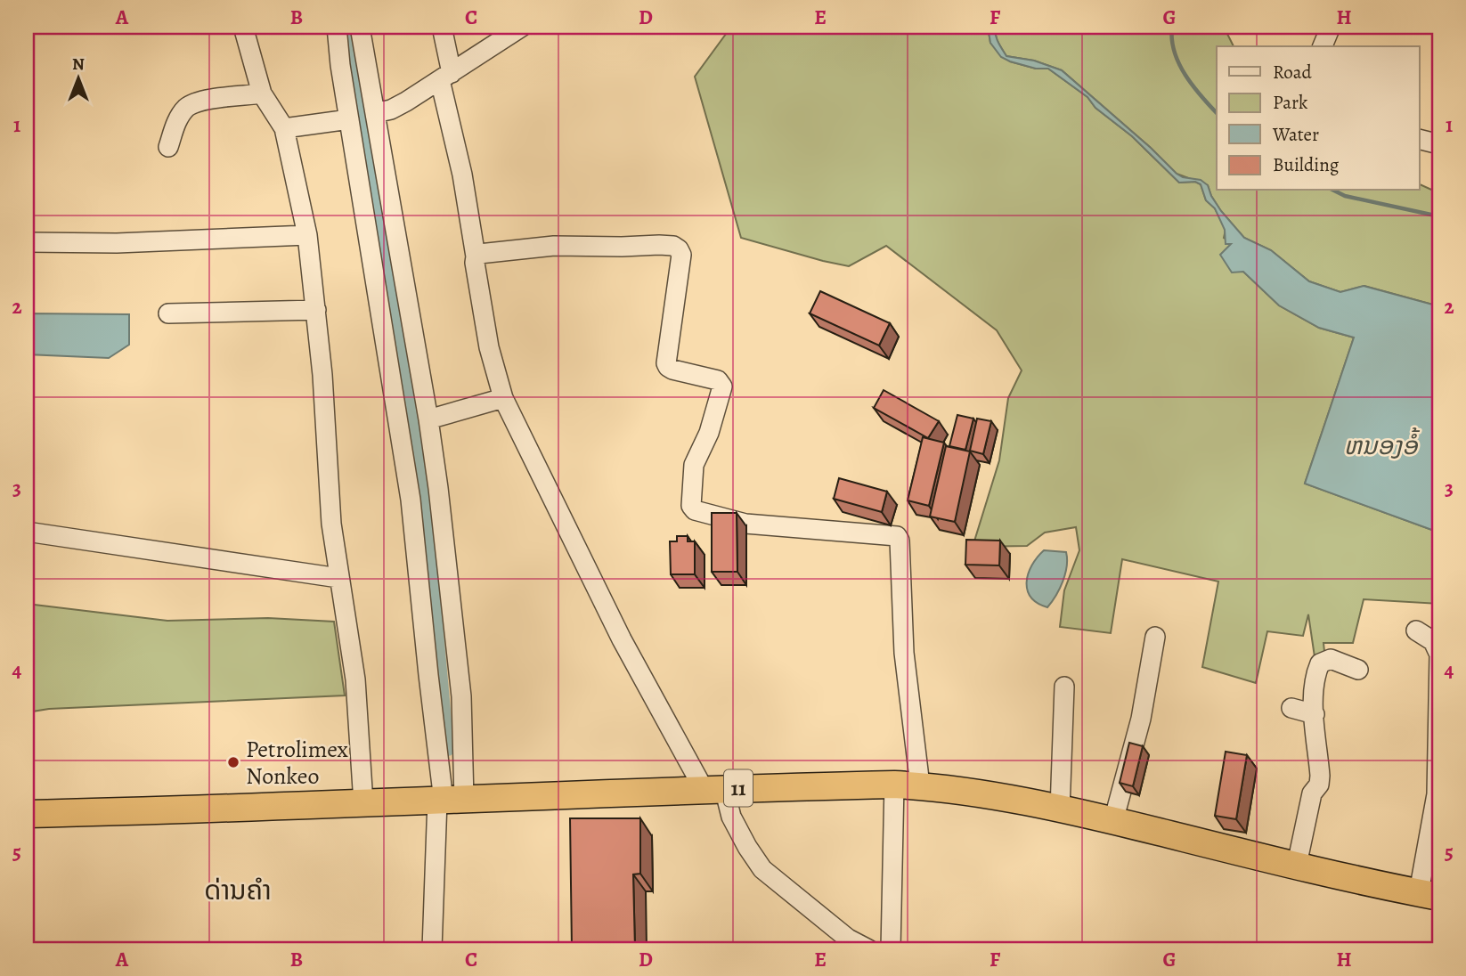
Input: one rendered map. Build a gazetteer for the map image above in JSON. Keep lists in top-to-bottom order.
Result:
{
  "streets": {
    "highway": ["11"]
  },
  "districts": ["ດ່ານຄໍາ"],
  "water": ["ຫນອງອໍ້"],
  "places": ["Petrolimex Nonkeo"],
  "legend": [
    "Road",
    "Park",
    "Water",
    "Building"
  ],
  "north": "top",
  "grid": {
    "columns": [
      "A",
      "B",
      "C",
      "D",
      "E",
      "F",
      "G",
      "H"
    ],
    "rows": [
      "1",
      "2",
      "3",
      "4",
      "5"
    ]
  }
}
